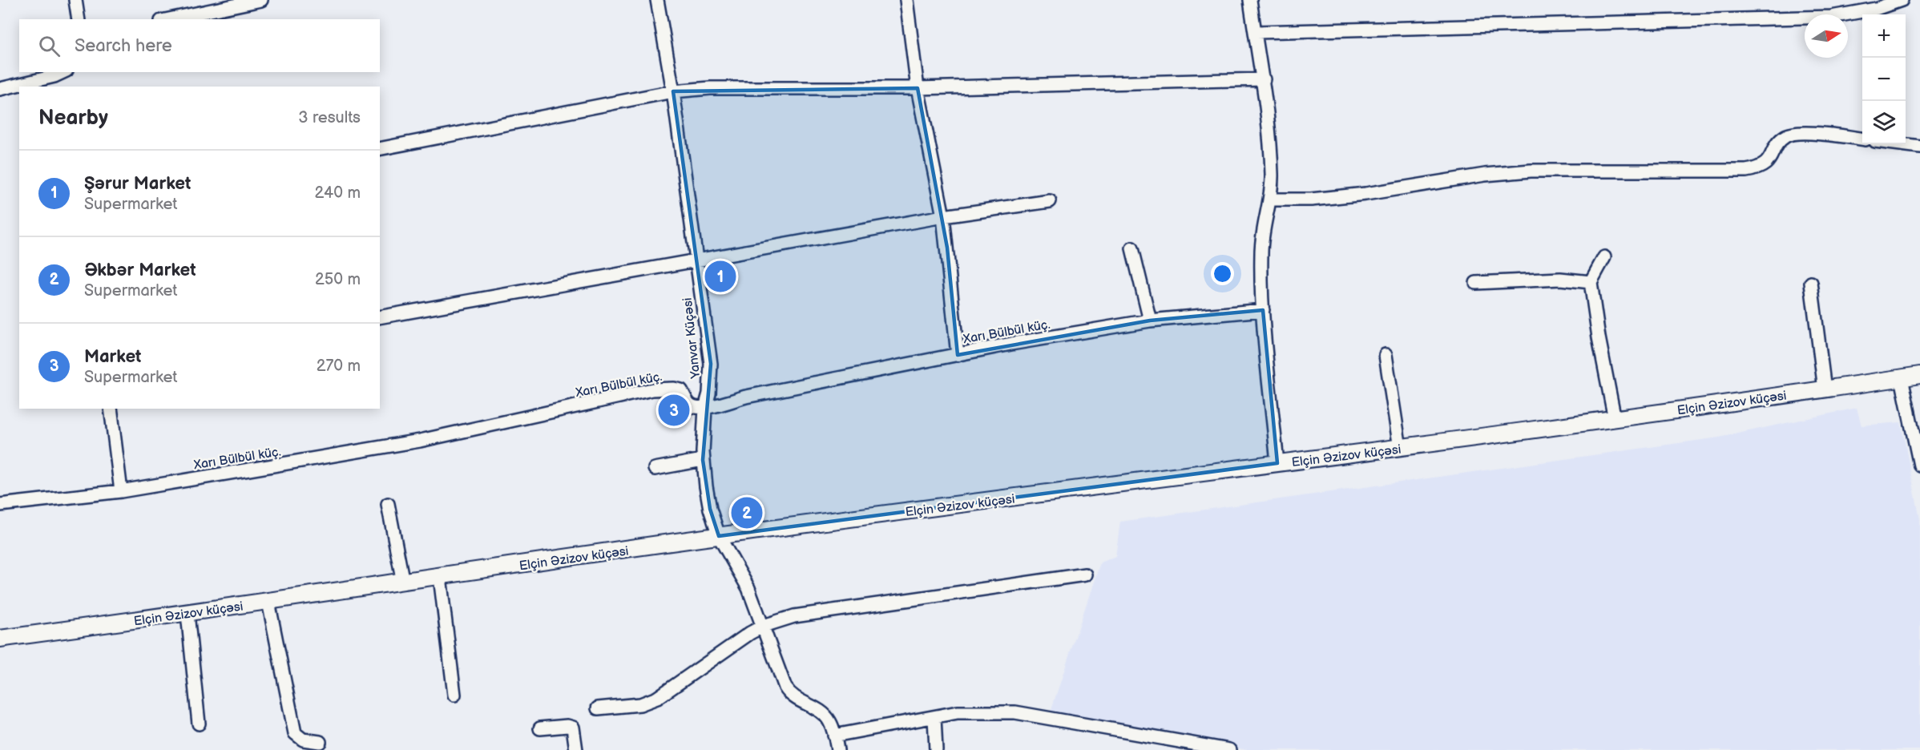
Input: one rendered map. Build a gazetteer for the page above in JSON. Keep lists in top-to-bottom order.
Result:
{
  "streets": {
    "street": ["Xarı Bülbül küç.", "Yanvar Küçəsi", "Elçin Əzizov küçəsi"]
  },
  "crossings": [
    ["Xarı Bülbül küç.", "Yanvar Küçəsi"],
    ["Yanvar Küçəsi", "Elçin Əzizov küçəsi"]
  ],
  "north": "right",
  "page": {
    "map_buttons": ["+", "−"],
    "search": "Search here",
    "heading": ["Nearby", "3 results"],
    "list": [
      {
        "mark": "1",
        "name": "Şərur Market",
        "note": "Supermarket",
        "value": "240 m"
      },
      {
        "mark": "2",
        "name": "Əkbər Market",
        "note": "Supermarket",
        "value": "250 m"
      },
      {
        "mark": "3",
        "name": "Market",
        "note": "Supermarket",
        "value": "270 m"
      }
    ],
    "pins": ["1", "3", "2"]
  }
}
